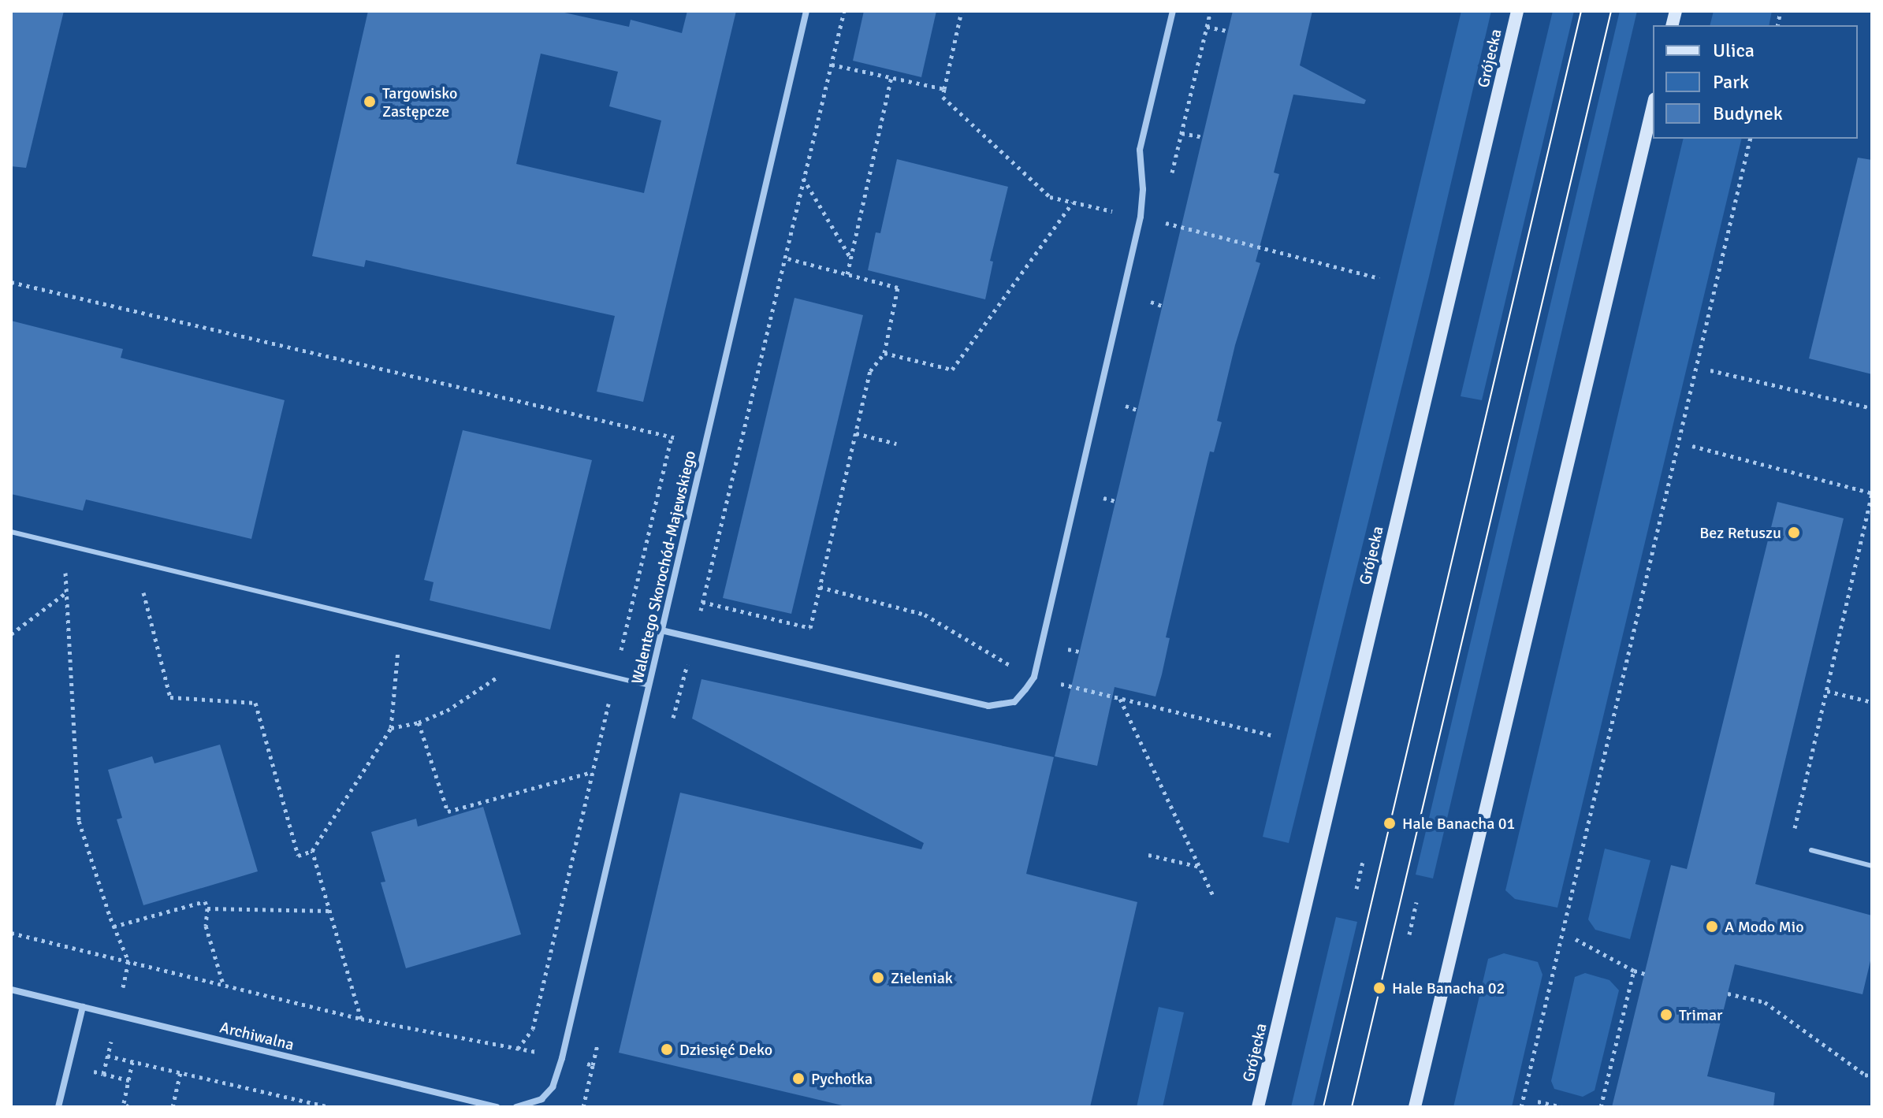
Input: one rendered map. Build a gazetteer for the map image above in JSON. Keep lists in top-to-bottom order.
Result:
{
  "streets": {
    "main road": ["Grójecka"],
    "street": ["Walentego Skorochód-Majewskiego", "Archiwalna"]
  },
  "places": [
    "Targowisko Zastępcze",
    "Bez Retuszu",
    "Hale Banacha 01",
    "A Modo Mio",
    "Zieleniak",
    "Hale Banacha 02",
    "Trimar",
    "Dziesięć Deko",
    "Pychotka"
  ],
  "legend": ["Ulica", "Park", "Budynek"]
}
